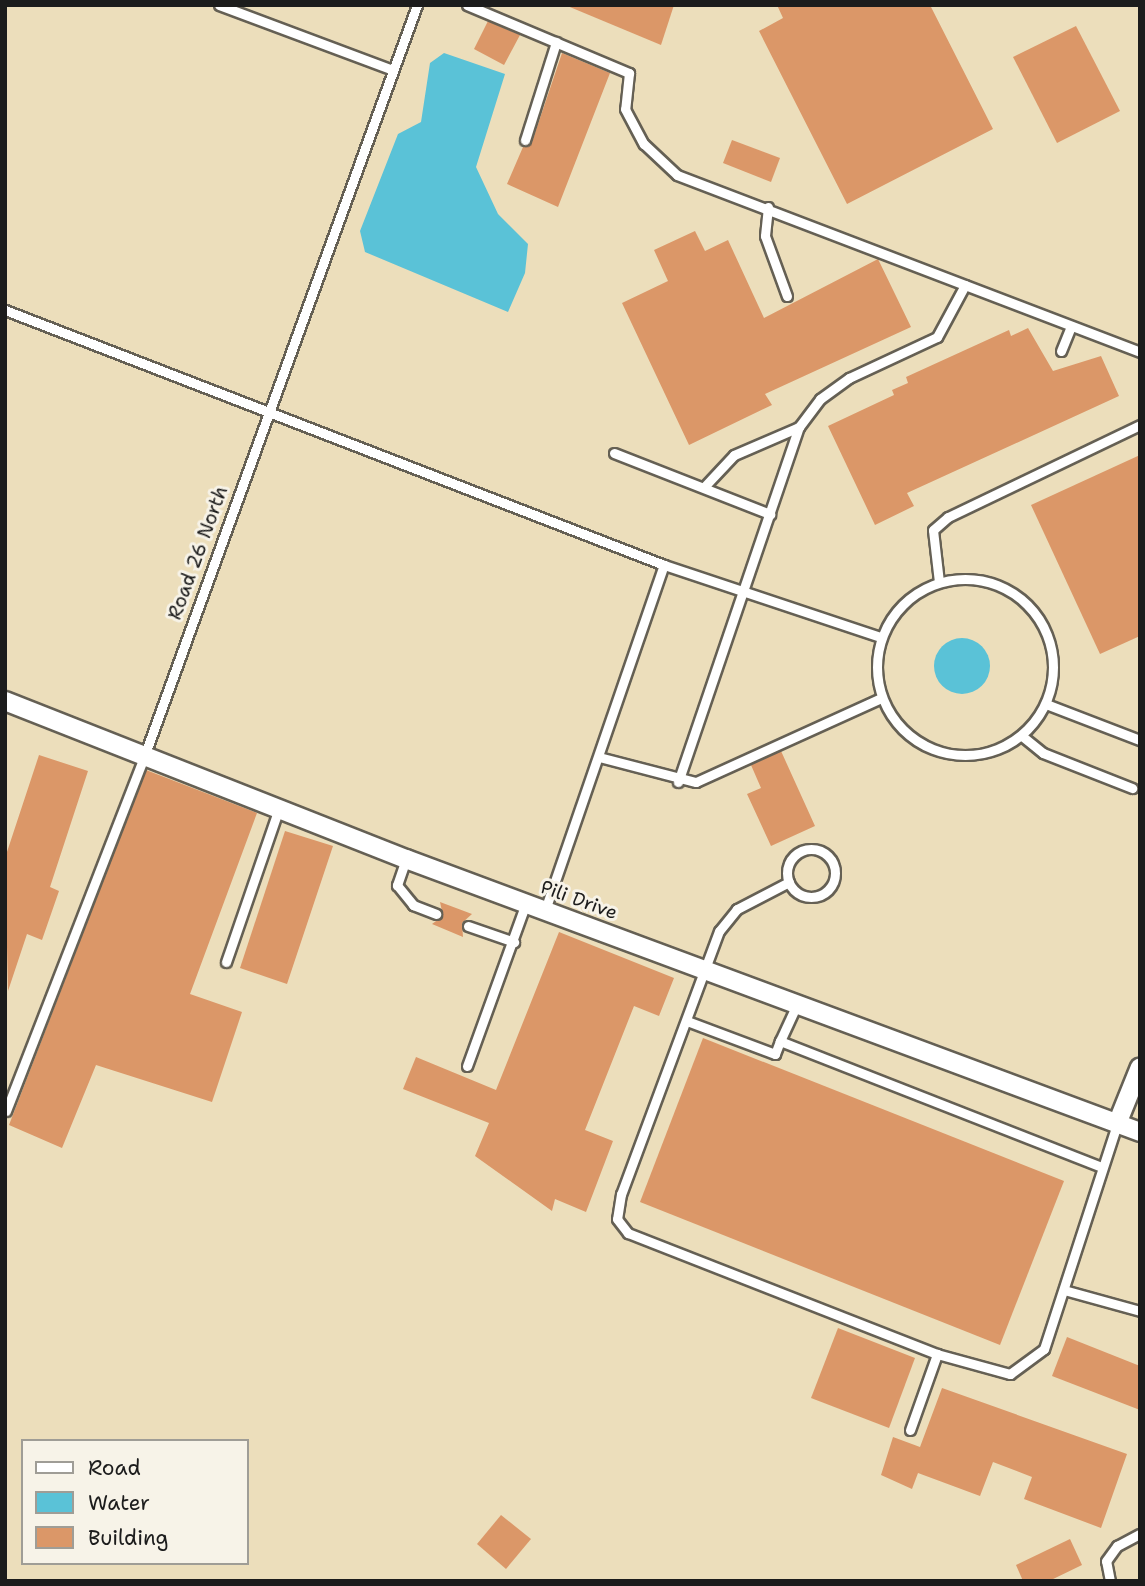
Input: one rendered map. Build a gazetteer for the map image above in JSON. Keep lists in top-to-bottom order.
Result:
{
  "streets": {
    "street": ["Pili Drive"],
    "lane": ["Road 26 North"]
  },
  "crossings": [
    ["Road 26 North", "Pili Drive"]
  ],
  "legend": ["Road", "Water", "Building"]
}
